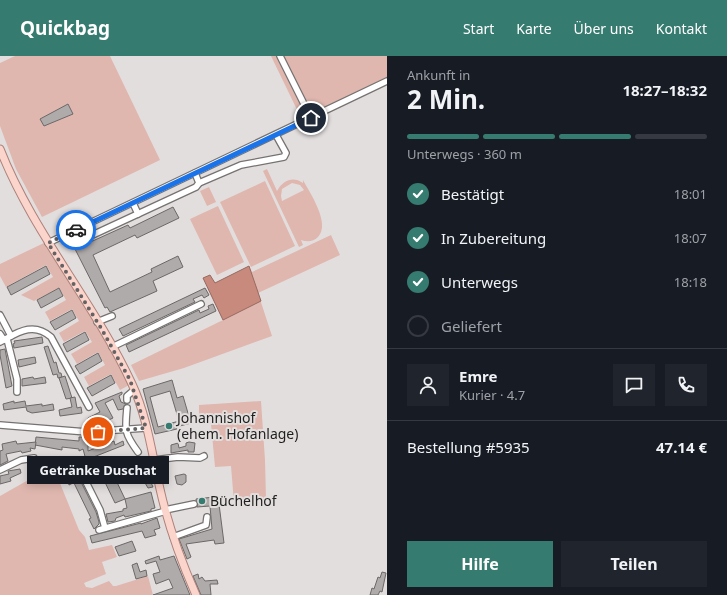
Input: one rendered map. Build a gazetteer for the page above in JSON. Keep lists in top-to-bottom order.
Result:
{
  "places": ["Johannishof (ehem. Hofanlage)", "Getränke Duschat", "Büchelhof"],
  "page": {
    "header": "Quickbag",
    "nav": [
      "Start",
      "Karte",
      "Über uns",
      "Kontakt"
    ],
    "heading": ["2 Min.", "Ankunft in", "18:27–18:32"],
    "panel": [
      "Emre",
      "Kurier · 4.7",
      "Bestellung #5935",
      "47.14 €"
    ],
    "bar": "Unterwegs · 360 m",
    "list": [
      ["Bestätigt", "18:01"],
      ["In Zubereitung", "18:07"],
      ["Unterwegs", "18:18"],
      "Geliefert"
    ],
    "bubble": "Getränke Duschat",
    "buttons": ["Hilfe", "Teilen"]
  }
}
